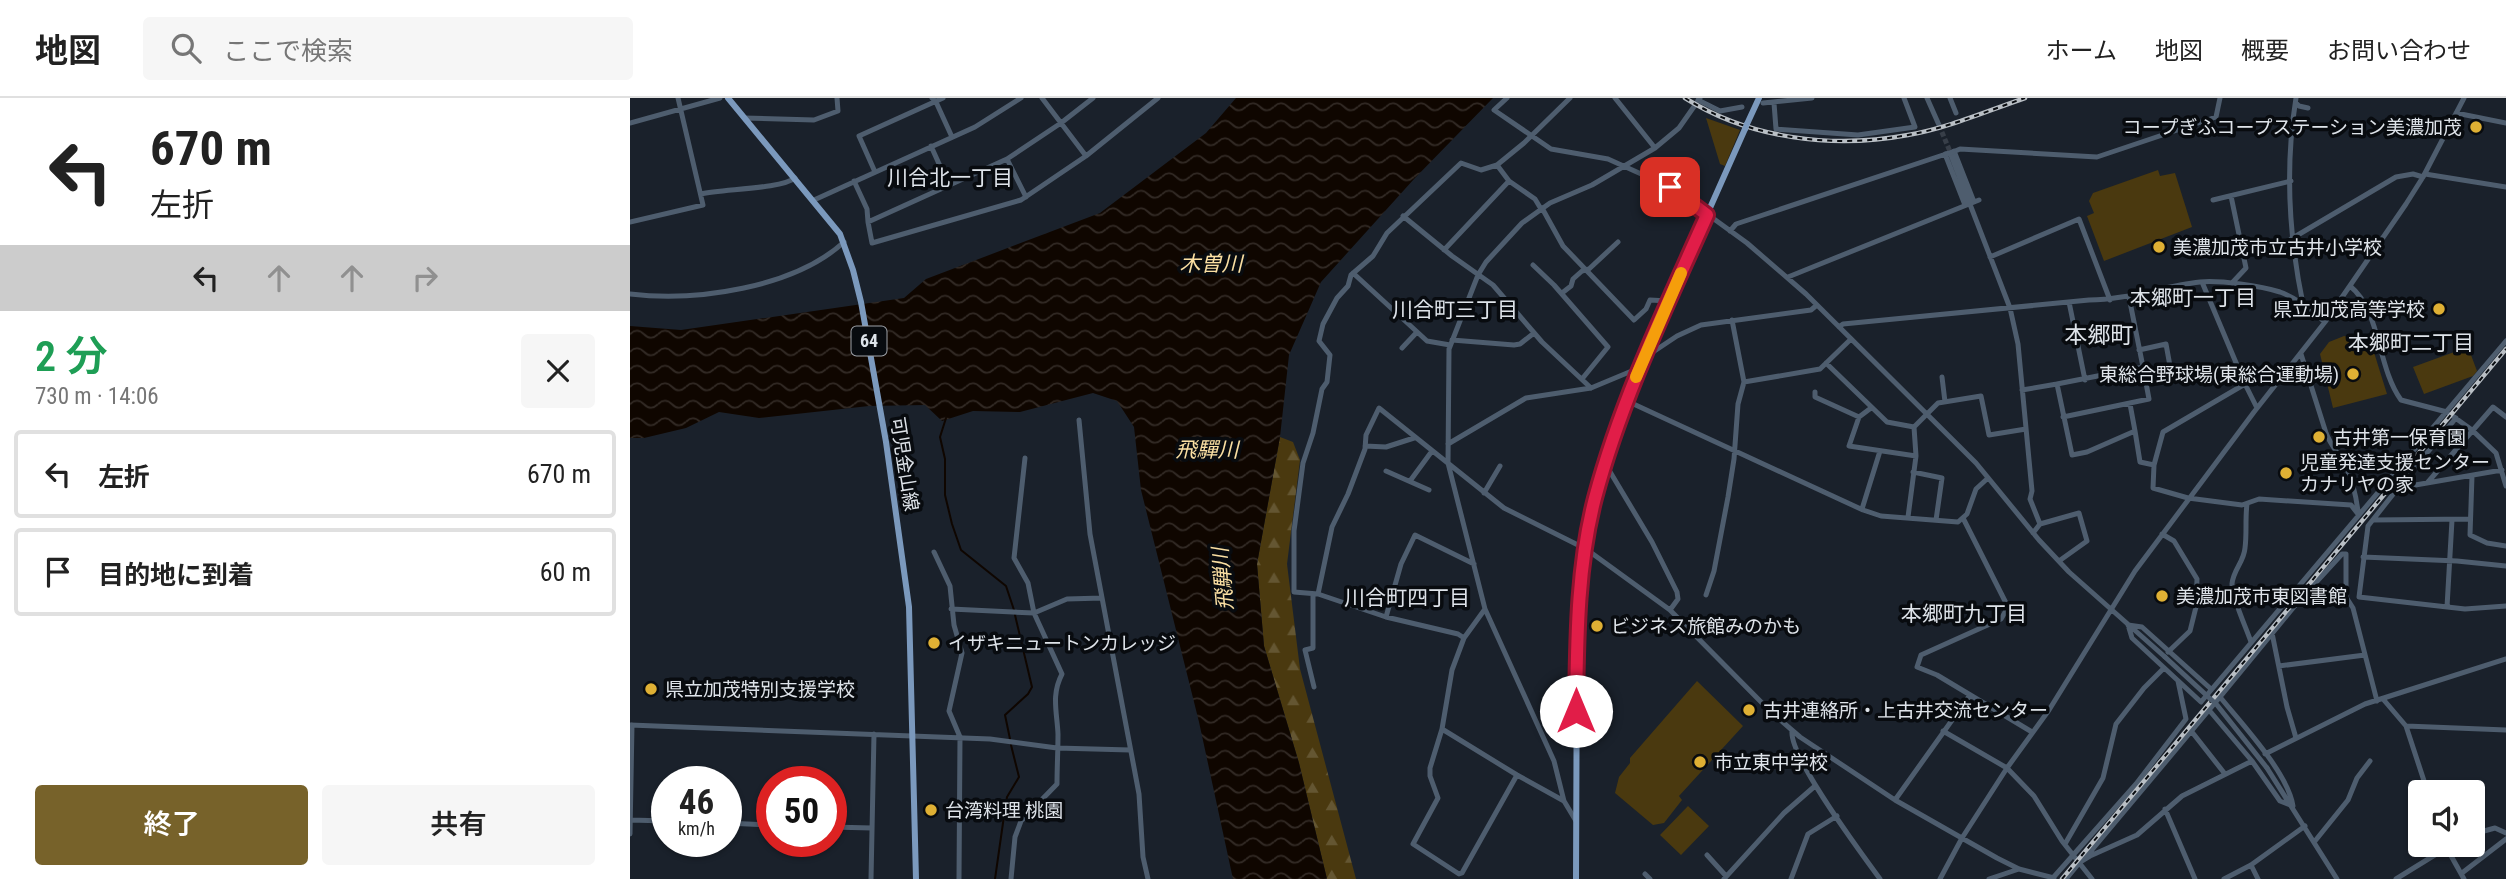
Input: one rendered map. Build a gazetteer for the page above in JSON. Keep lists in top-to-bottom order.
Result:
{
  "streets": {
    "main road": ["64", "可児金山線"]
  },
  "districts": [
    "川合北一丁目",
    "本郷町一丁目",
    "川合町三丁目",
    "本郷町",
    "本郷町二丁目",
    "川合町四丁目",
    "本郷町九丁目"
  ],
  "water": ["木曽川", "飛驒川", "飛騨川"],
  "places": [
    "コープぎふコープステーション美濃加茂",
    "美濃加茂市立古井小学校",
    "県立加茂高等学校",
    "東総合野球場(東総合運動場)",
    "古井第一保育園",
    "児童発達支援センター カナリヤの家",
    "美濃加茂市東図書館",
    "ビジネス旅館みのかも",
    "イザキニュートンカレッジ",
    "県立加茂特別支援学校",
    "古井連絡所・上古井交流センター",
    "市立東中学校",
    "台湾料理 桃園"
  ],
  "page": {
    "header": "地図",
    "search": "ここで検索",
    "nav": [
      "ホーム",
      "地図",
      "概要",
      "お問い合わせ"
    ],
    "turn": ["670 m", "左折"],
    "heading": ["2 分", "730 m · 14:06"],
    "list": [
      {
        "name": "左折",
        "value": "670 m"
      },
      {
        "name": "目的地に到着",
        "value": "60 m"
      }
    ],
    "speed": "46 km/h",
    "limit": "50",
    "buttons": ["終了", "共有"]
  }
}
